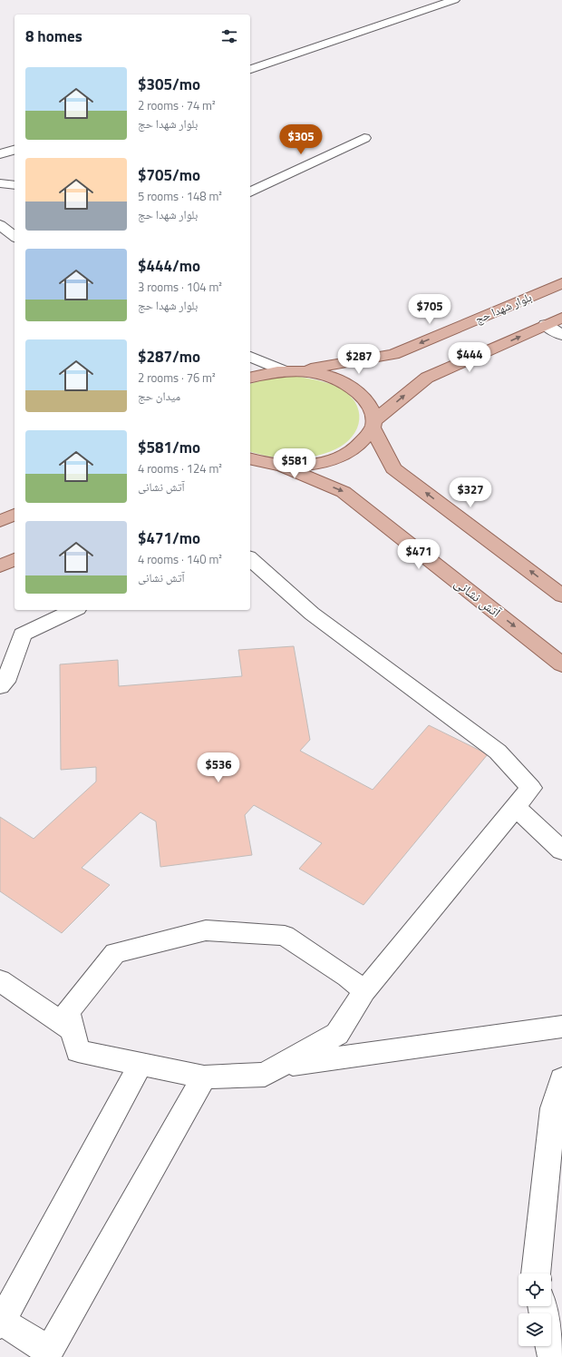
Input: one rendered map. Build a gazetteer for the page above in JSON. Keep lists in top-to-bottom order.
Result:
{
  "streets": {
    "main road": ["بلوار شهدا حج", "آتش نشانی"]
  },
  "page": {
    "heading": "8 homes",
    "list": [
      {
        "name": "$305/mo",
        "note": "2 rooms · 74 m² · بلوار شهدا حج"
      },
      {
        "name": "$705/mo",
        "note": "5 rooms · 148 m² · بلوار شهدا حج"
      },
      {
        "name": "$444/mo",
        "note": "3 rooms · 104 m² · بلوار شهدا حج"
      },
      {
        "name": "$287/mo",
        "note": "2 rooms · 76 m² · میدان حج"
      },
      {
        "name": "$581/mo",
        "note": "4 rooms · 124 m² · آتش نشانی"
      },
      {
        "name": "$471/mo",
        "note": "4 rooms · 140 m² · آتش نشانی"
      }
    ],
    "price": [
      "$305",
      "$705",
      "$444",
      "$287",
      "$581",
      "$327",
      "$471",
      "$536"
    ]
  }
}
